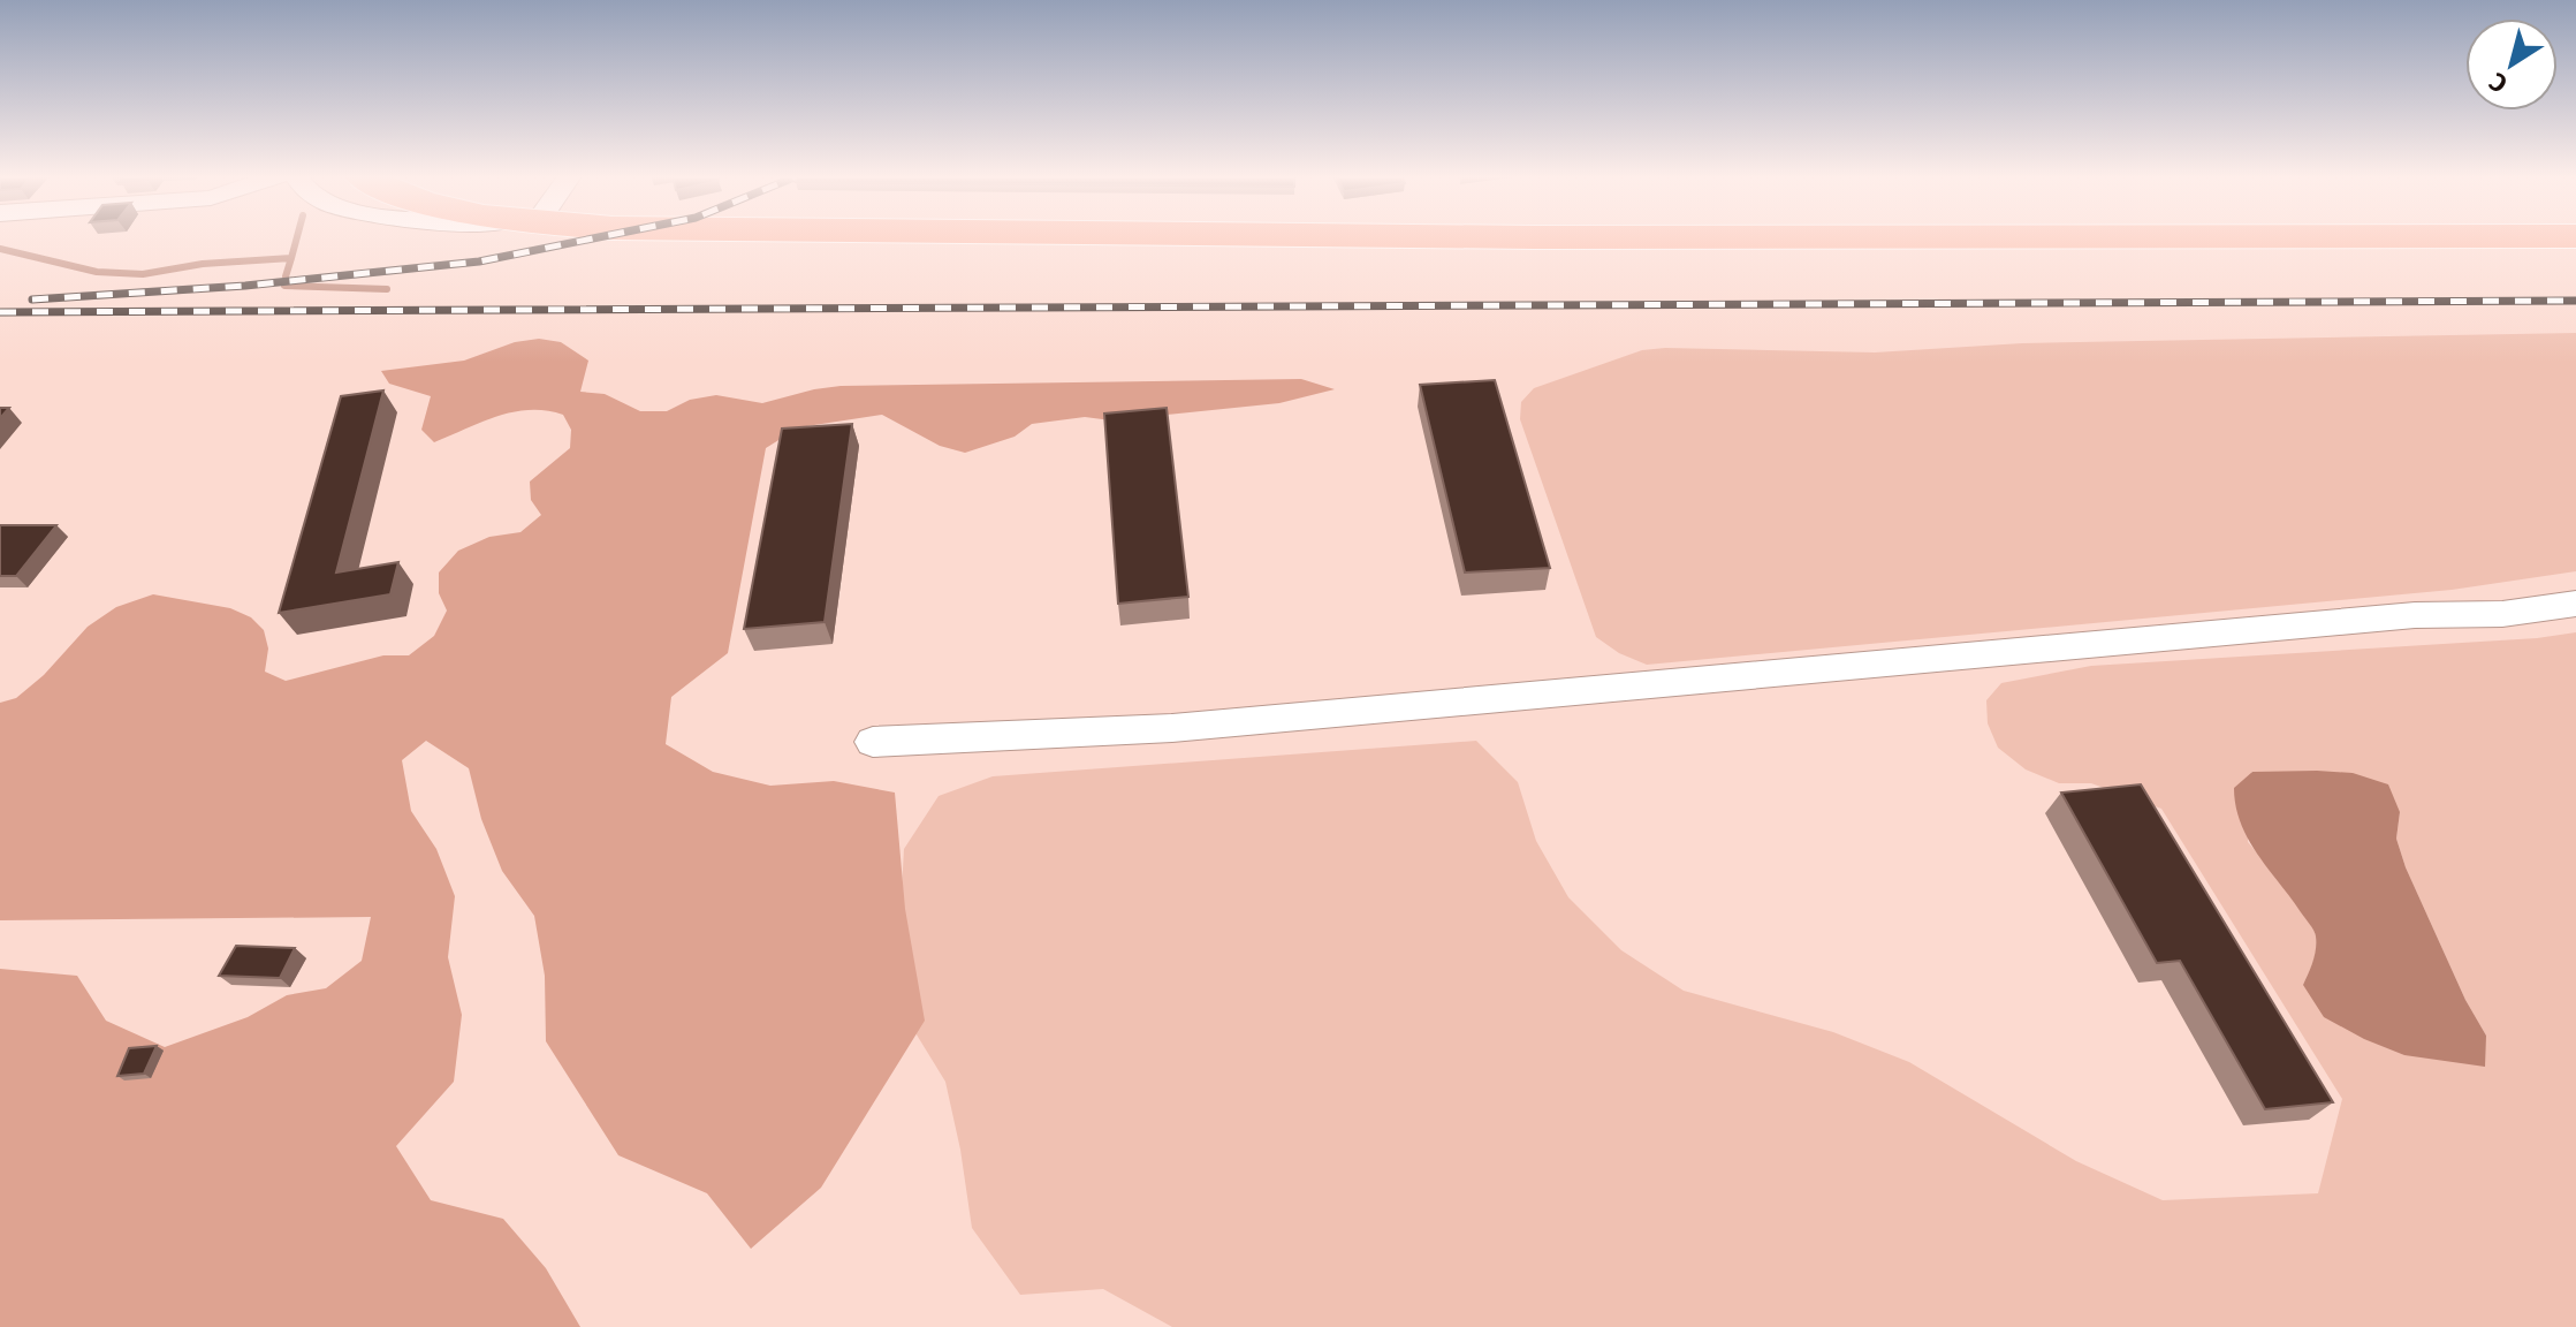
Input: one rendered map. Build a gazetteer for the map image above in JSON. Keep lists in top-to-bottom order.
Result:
{
  "north": "bottom left"
}
